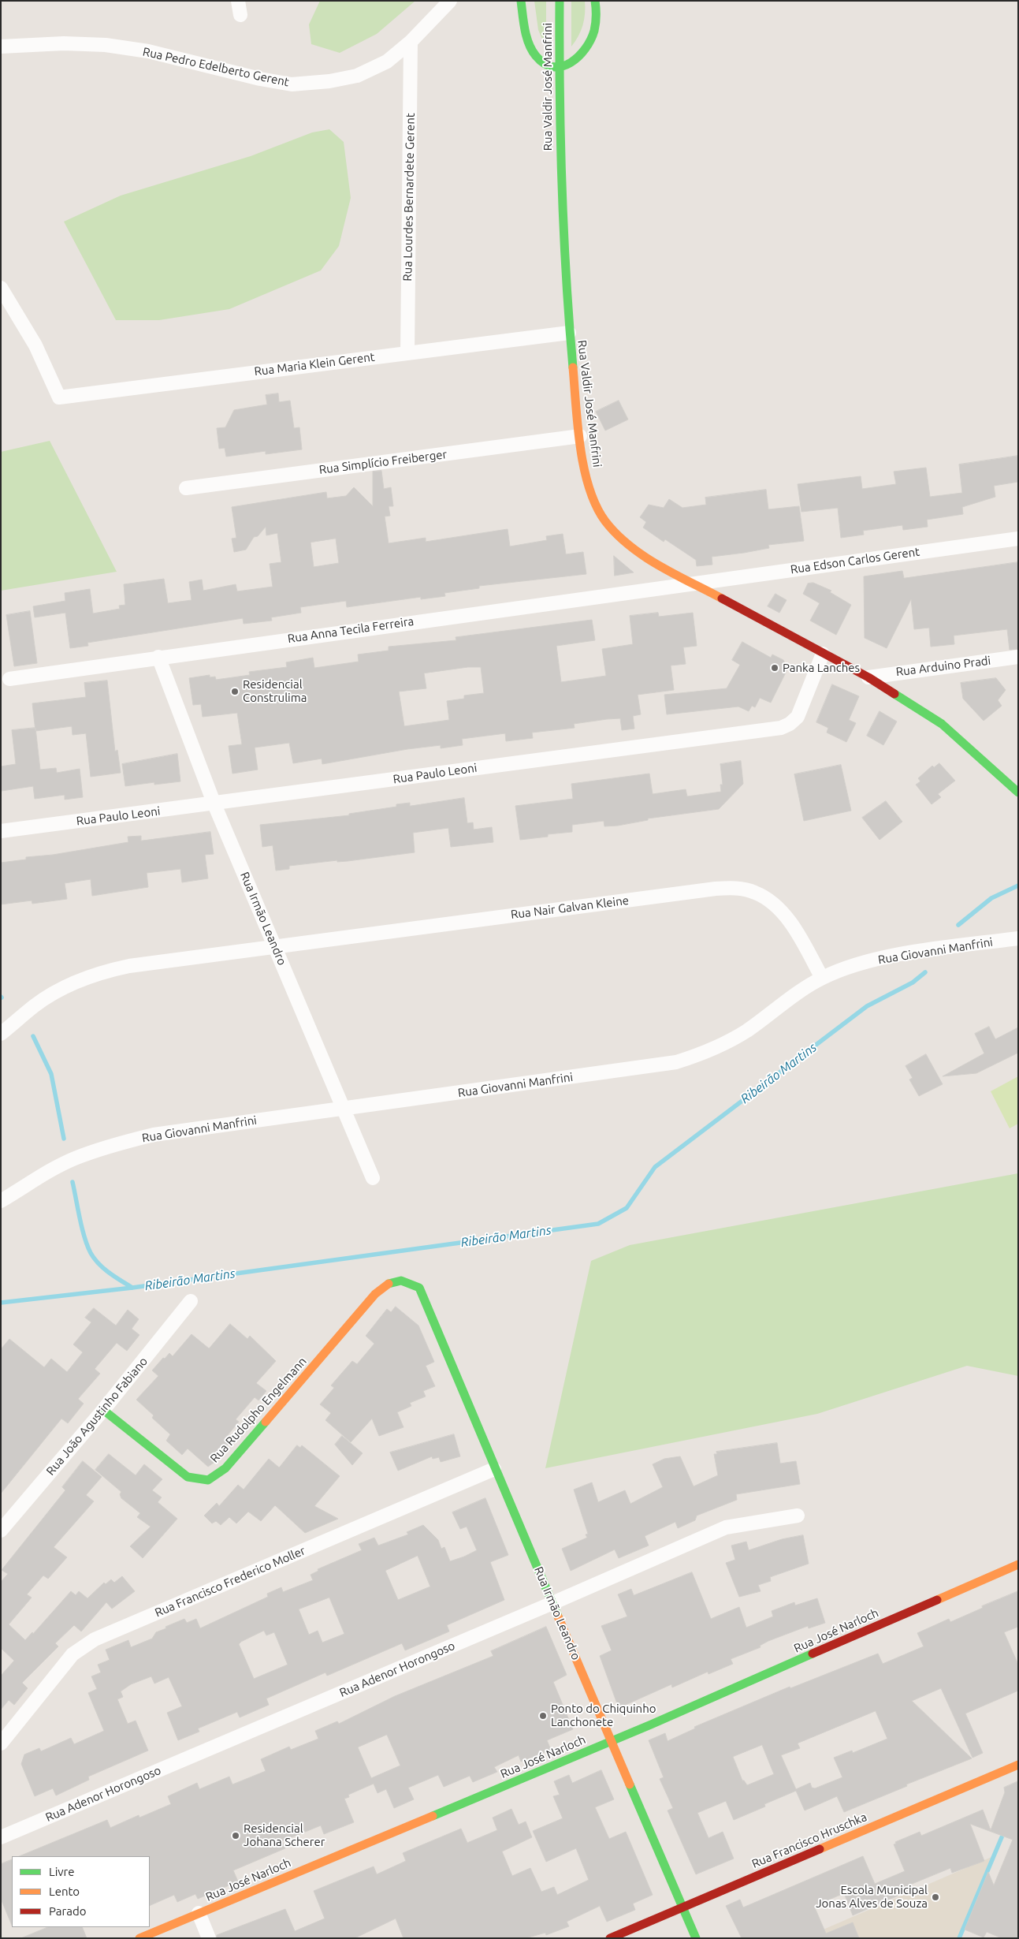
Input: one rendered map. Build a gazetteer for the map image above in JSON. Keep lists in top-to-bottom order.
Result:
{
  "streets": {
    "street": [
      "Rua Pedro Edelberto Gerent",
      "Rua Valdir José Manfrini",
      "Rua Lourdes Bernardete Gerent",
      "Rua Maria Klein Gerent",
      "Rua Simplício Freiberger",
      "Rua Edson Carlos Gerent",
      "Rua Anna Tecila Ferreira",
      "Rua Arduino Pradi",
      "Rua Paulo Leoni",
      "Rua Nair Galvan Kleine",
      "Rua Irmão Leandro",
      "Rua Giovanni Manfrini",
      "Rua Rudolpho Engelmann",
      "Rua João Agustinho Fabiano",
      "Rua Francisco Frederico Moller",
      "Rua José Narloch",
      "Rua Adenor Horongoso",
      "Rua Francisco Hruschka"
    ]
  },
  "crossings": [
    ["Rua Pedro Edelberto Gerent", "Rua Lourdes Bernardete Gerent"],
    ["Rua Valdir José Manfrini", "Rua Maria Klein Gerent"],
    ["Rua Valdir José Manfrini", "Rua Simplício Freiberger"],
    ["Rua Valdir José Manfrini", "Rua Edson Carlos Gerent"],
    ["Rua Valdir José Manfrini", "Rua Anna Tecila Ferreira"],
    ["Rua Valdir José Manfrini", "Rua Arduino Pradi"],
    ["Rua Valdir José Manfrini", "Rua Paulo Leoni"],
    ["Rua Lourdes Bernardete Gerent", "Rua Maria Klein Gerent"],
    ["Rua Edson Carlos Gerent", "Rua Anna Tecila Ferreira"],
    ["Rua Anna Tecila Ferreira", "Rua Irmão Leandro"],
    ["Rua Paulo Leoni", "Rua Irmão Leandro"],
    ["Rua Nair Galvan Kleine", "Rua Irmão Leandro"],
    ["Rua Nair Galvan Kleine", "Rua Giovanni Manfrini"],
    ["Rua Irmão Leandro", "Rua Giovanni Manfrini"],
    ["Rua Irmão Leandro", "Rua Rudolpho Engelmann"],
    ["Rua Irmão Leandro", "Rua Francisco Frederico Moller"],
    ["Rua Irmão Leandro", "Rua José Narloch"],
    ["Rua Irmão Leandro", "Rua Adenor Horongoso"],
    ["Rua Irmão Leandro", "Rua Francisco Hruschka"],
    ["Rua Rudolpho Engelmann", "Rua João Agustinho Fabiano"]
  ],
  "water": ["Ribeirão Martins"],
  "places": [
    "Panka Lanches",
    "Residencial Construlima",
    "Ponto do Chiquinho Lanchonete",
    "Residencial Johana Scherer",
    "Escola Municipal Jonas Alves de Souza"
  ],
  "legend": ["Livre", "Lento", "Parado"]
}
